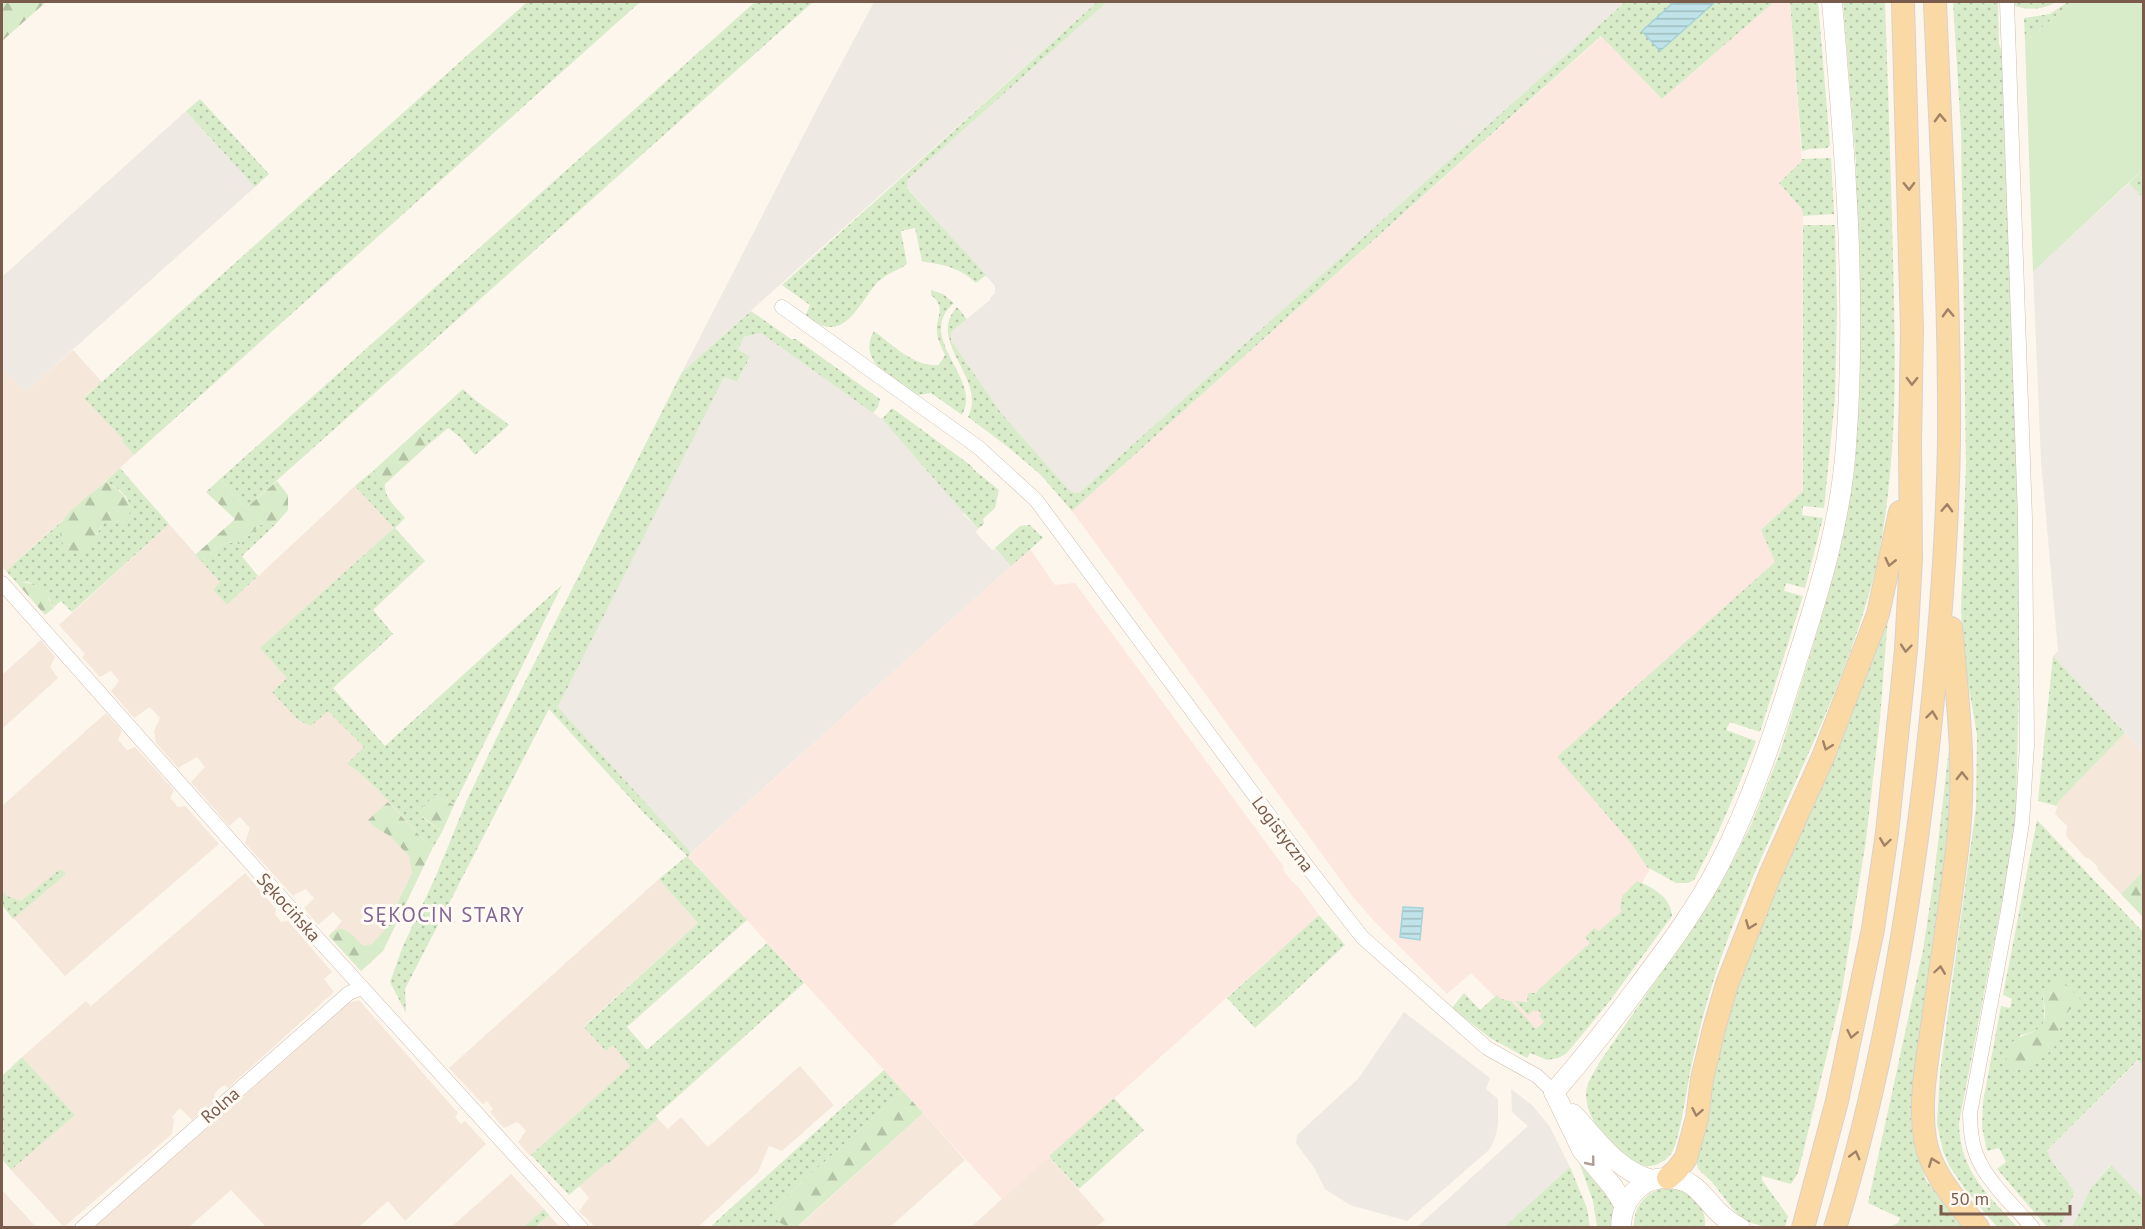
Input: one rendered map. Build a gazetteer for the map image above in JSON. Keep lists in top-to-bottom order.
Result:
{
  "streets": {
    "street": ["Logistyczna", "Sękocińska", "Rolna"]
  },
  "crossings": [
    ["Sękocińska", "Rolna"]
  ],
  "districts": ["SĘKOCIN STARY"],
  "scale_bar": "50 m"
}
